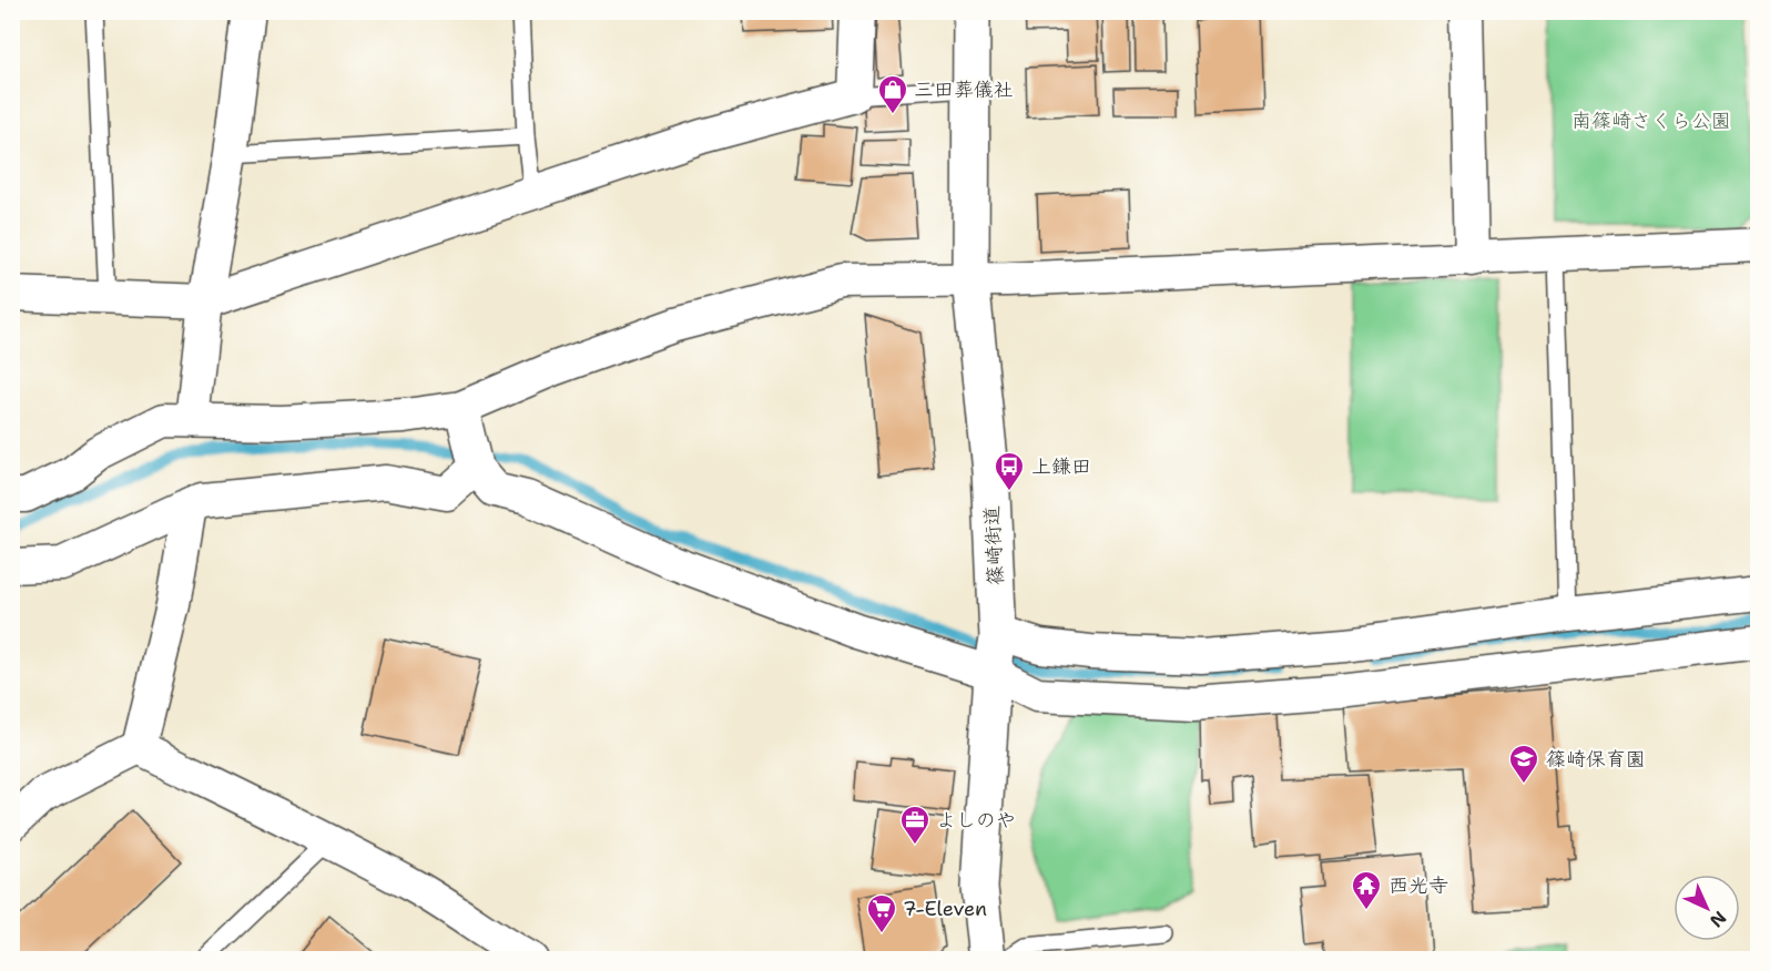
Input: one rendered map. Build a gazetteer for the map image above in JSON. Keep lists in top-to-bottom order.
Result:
{
  "streets": {
    "street": ["篠崎街道"]
  },
  "parks": ["南篠崎さくら公園"],
  "places": {
    "shop": ["三田葬儀社"],
    "bus stop": ["上鎌田"],
    "school or university": ["篠崎保育園"],
    "office": ["よしのや"],
    "temple": ["西光寺"],
    "supermarket": ["7-Eleven"]
  },
  "north": "bottom right"
}
